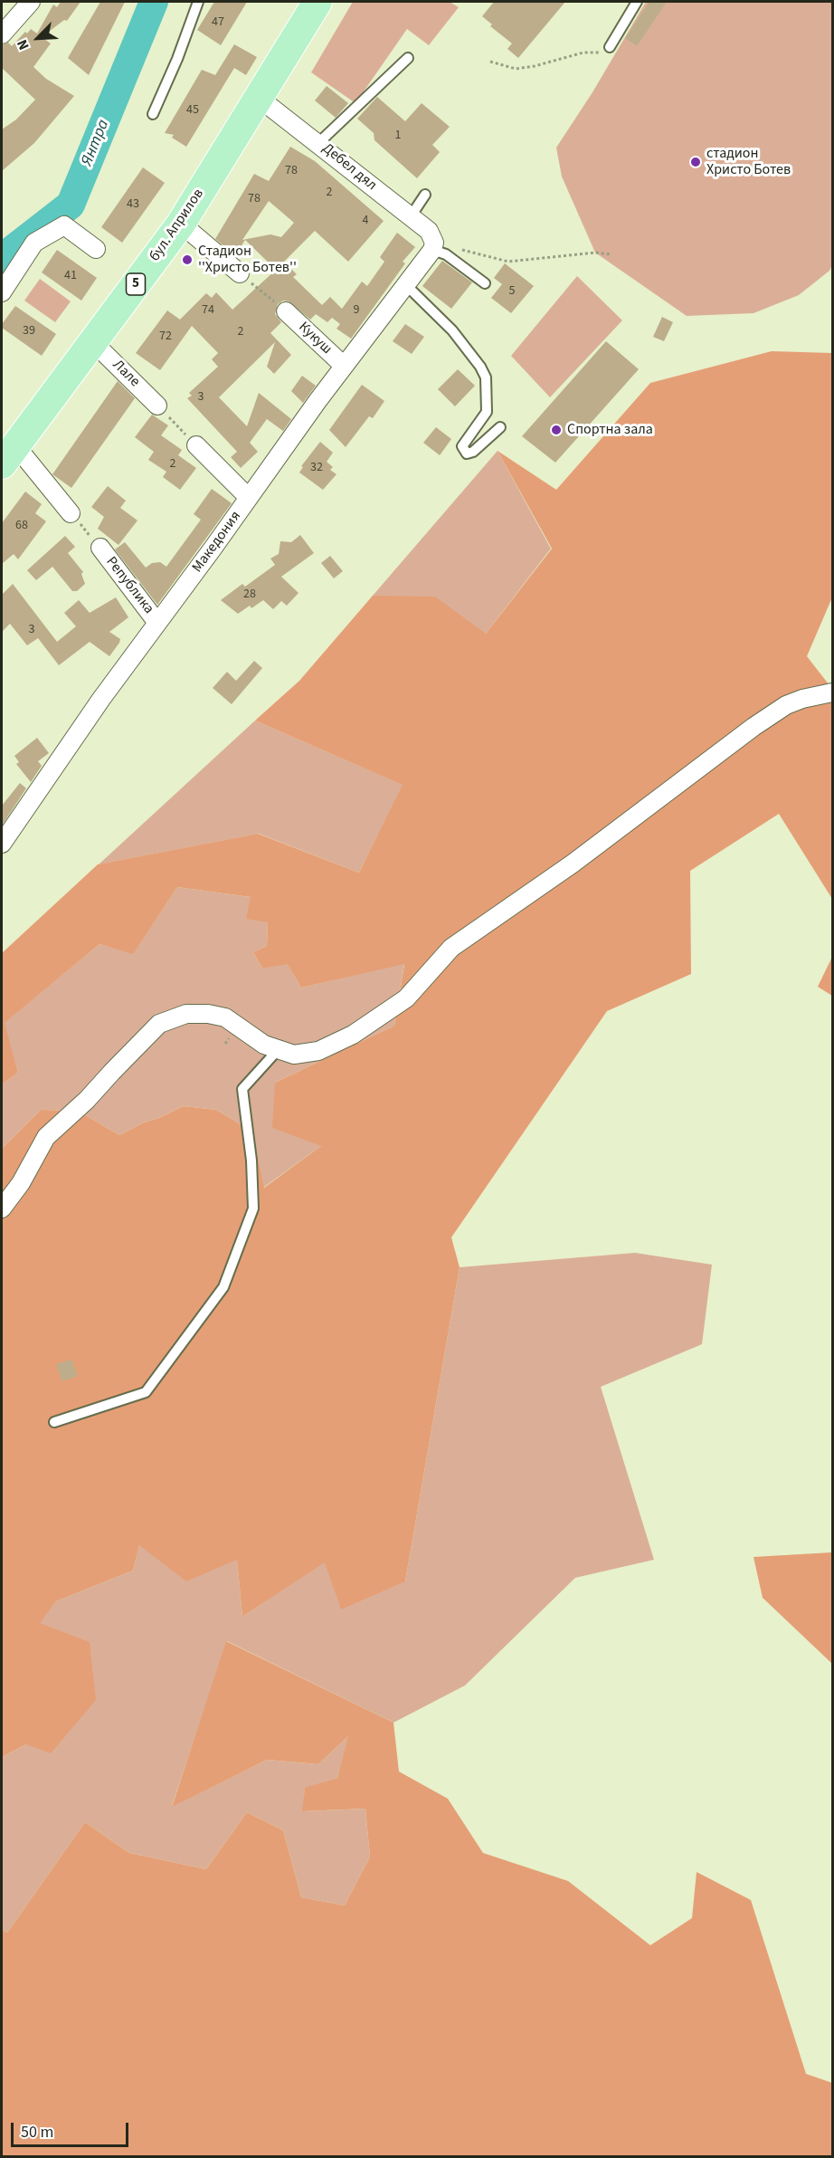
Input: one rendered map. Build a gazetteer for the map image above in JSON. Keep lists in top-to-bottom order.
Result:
{
  "streets": {
    "main road": ["бул. Априлов", "5"],
    "street": [
      "Дебел дял",
      "Кукуш",
      "Лале",
      "Македония",
      "Република"
    ]
  },
  "crossings": [
    ["Дебел дял", "бул. Априлов"],
    ["Дебел дял", "Македония"],
    ["бул. Априлов", "Лале"],
    ["Кукуш", "Македония"],
    ["Македония", "Република"]
  ],
  "water": ["Янтра"],
  "places": ["стадион Христо Ботев", "Стадион ''Христо Ботев''", "Спортна зала"],
  "house_numbers": [
    "47",
    "45",
    "1",
    "78",
    "2",
    "78",
    "43",
    "4",
    "41",
    "5",
    "74",
    "9",
    "39",
    "2",
    "72",
    "3",
    "2",
    "32",
    "68",
    "28",
    "3"
  ],
  "scale_bar": "50 m",
  "north": "bottom left"
}
